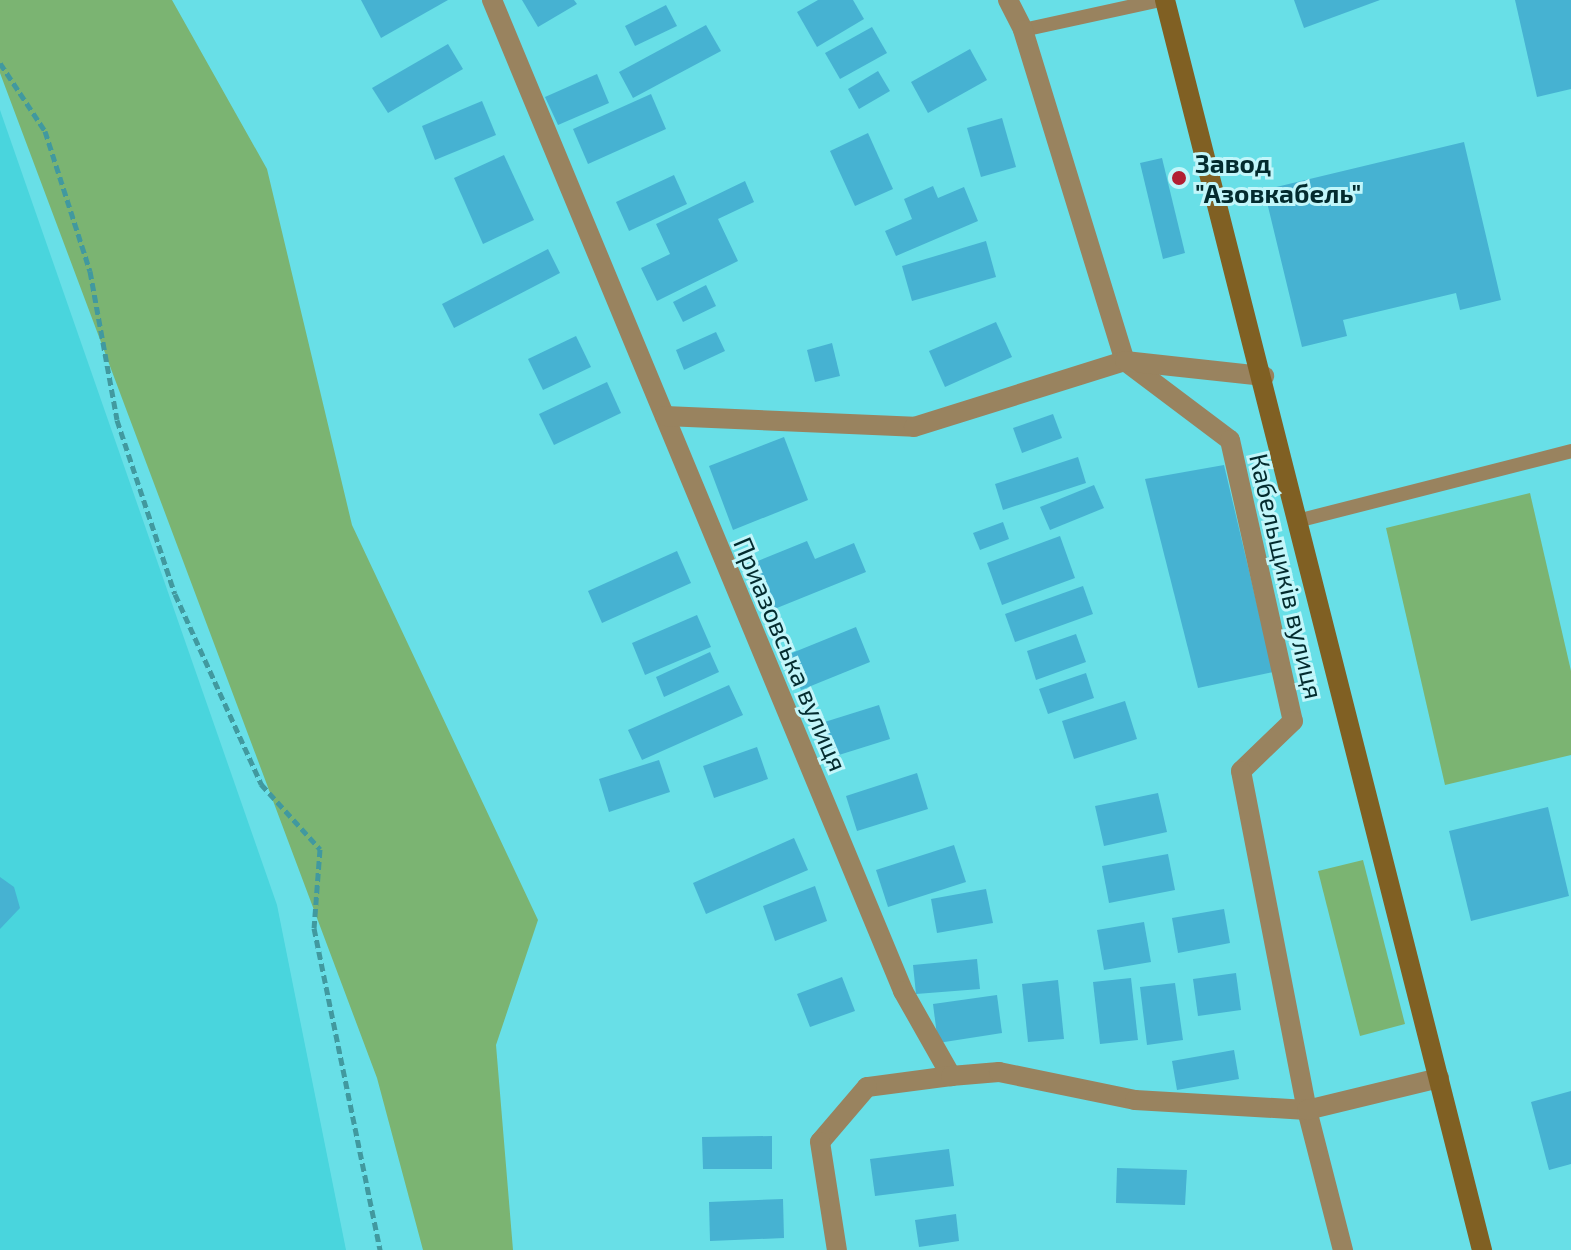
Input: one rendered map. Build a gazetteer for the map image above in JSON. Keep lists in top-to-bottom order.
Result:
{
  "streets": {
    "street": ["Кабельщиків вулиця", "Приазовська вулиця"]
  },
  "places": ["Завод \"Азовкабель\""]
}
